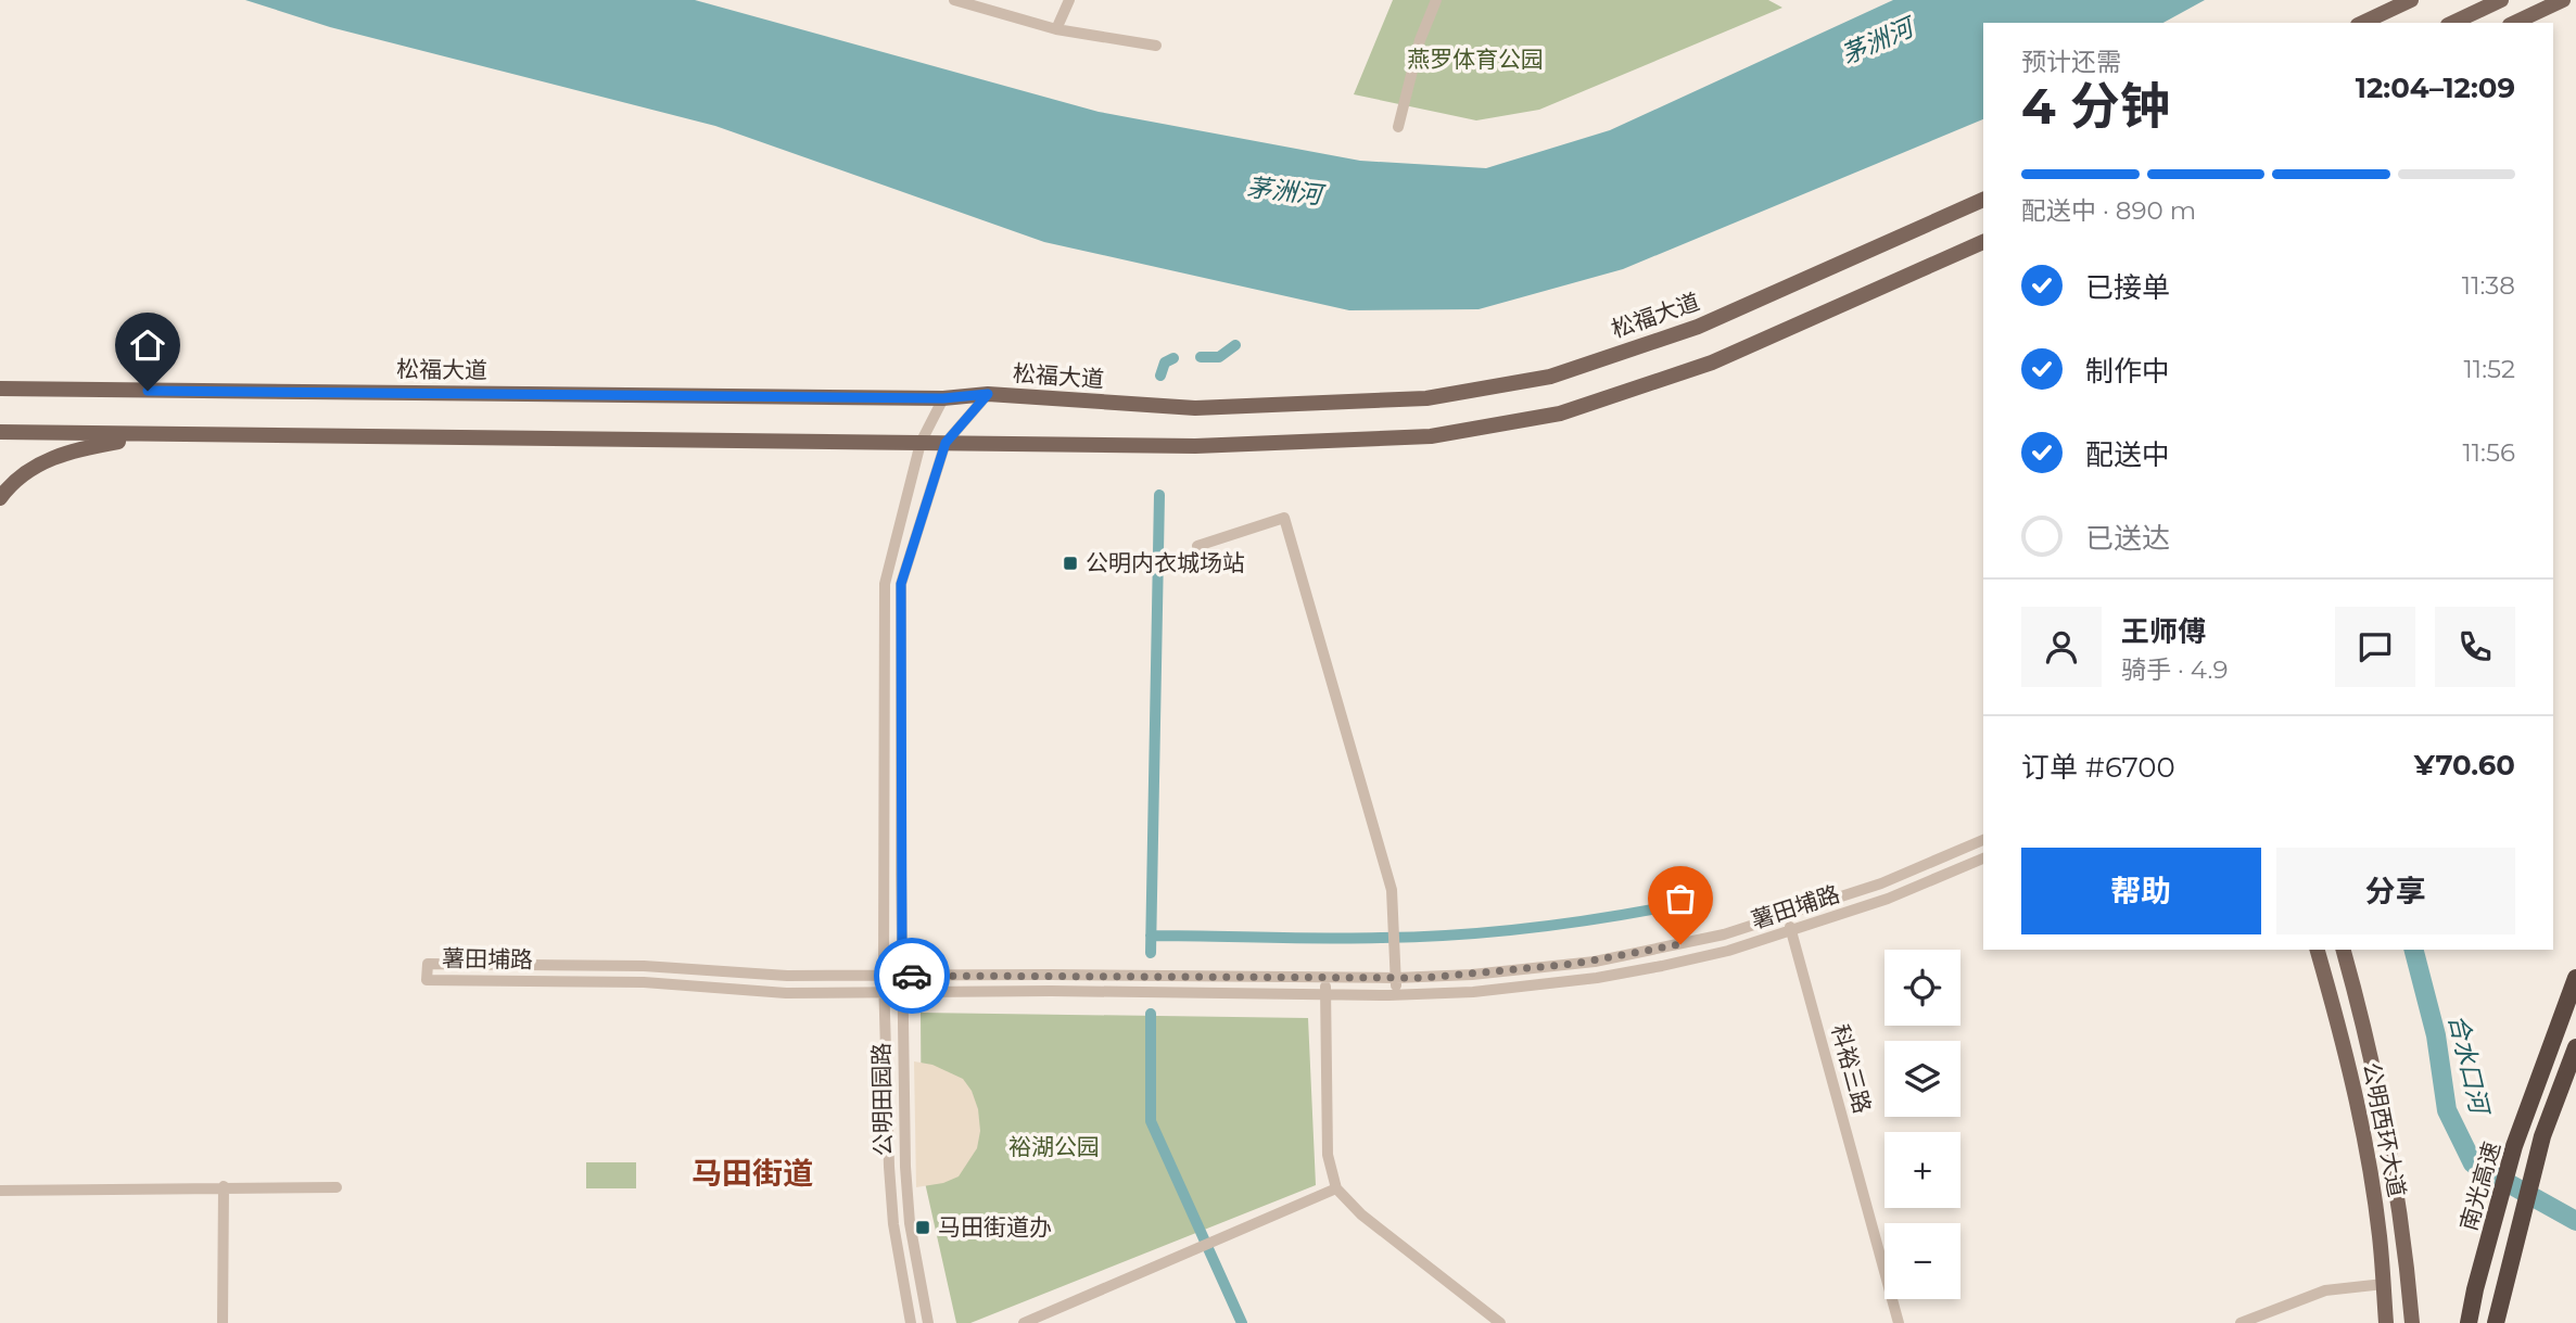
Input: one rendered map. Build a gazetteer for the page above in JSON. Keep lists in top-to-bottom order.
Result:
{
  "streets": {
    "highway": ["南光高速"],
    "main road": ["松福大道", "公明西环大道"],
    "street": ["薯田埔路", "科裕三路", "公明田园路"]
  },
  "crossings": [
    ["松福大道", "公明田园路"],
    ["薯田埔路", "科裕三路"],
    ["薯田埔路", "公明田园路"]
  ],
  "districts": ["马田街道"],
  "water": ["茅洲河", "合水口河"],
  "parks": ["燕罗体育公园", "裕湖公园"],
  "places": {
    "transit": ["公明内衣城场站", "马田街道办"]
  },
  "page": {
    "heading": ["4 分钟", "预计还需", "12:04–12:09"],
    "panel": [
      "王师傅",
      "骑手 · 4.9",
      "订单 #6700",
      "¥70.60"
    ],
    "bar": "配送中 · 890 m",
    "list": [
      ["已接单", "11:38"],
      ["制作中", "11:52"],
      ["配送中", "11:56"],
      "已送达"
    ],
    "buttons": ["帮助", "分享"],
    "map_buttons": ["+", "−"]
  }
}
